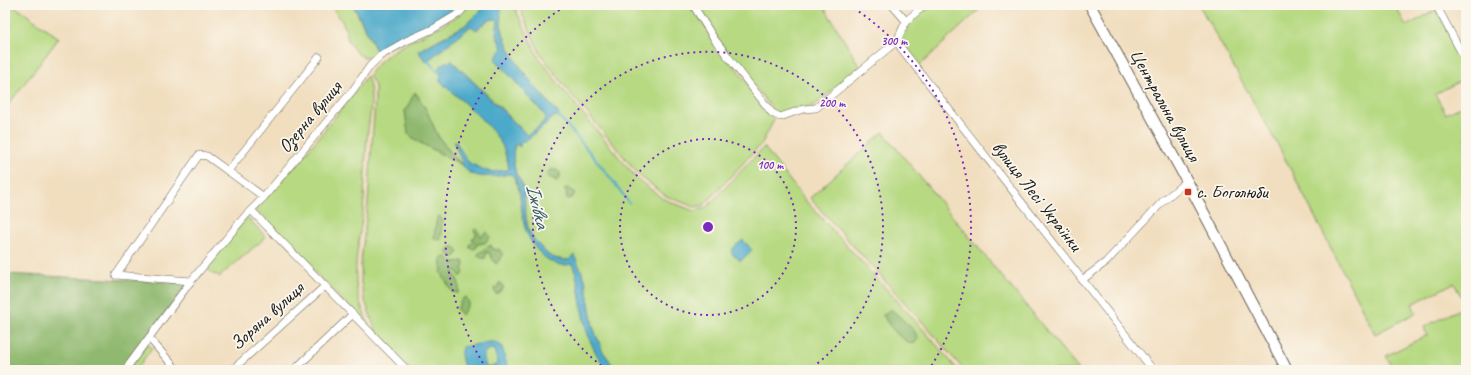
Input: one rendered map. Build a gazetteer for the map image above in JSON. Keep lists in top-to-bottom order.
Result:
{
  "streets": {
    "street": [
      "Центральна вулиця",
      "Озерна вулиця",
      "вулиця Лесі Українки",
      "Зоряна вулиця"
    ]
  },
  "water": ["Іжівка"],
  "places": {
    "transit": ["с. Боголюби"]
  },
  "rings": ["300 m", "200 m", "100 m"]
}
